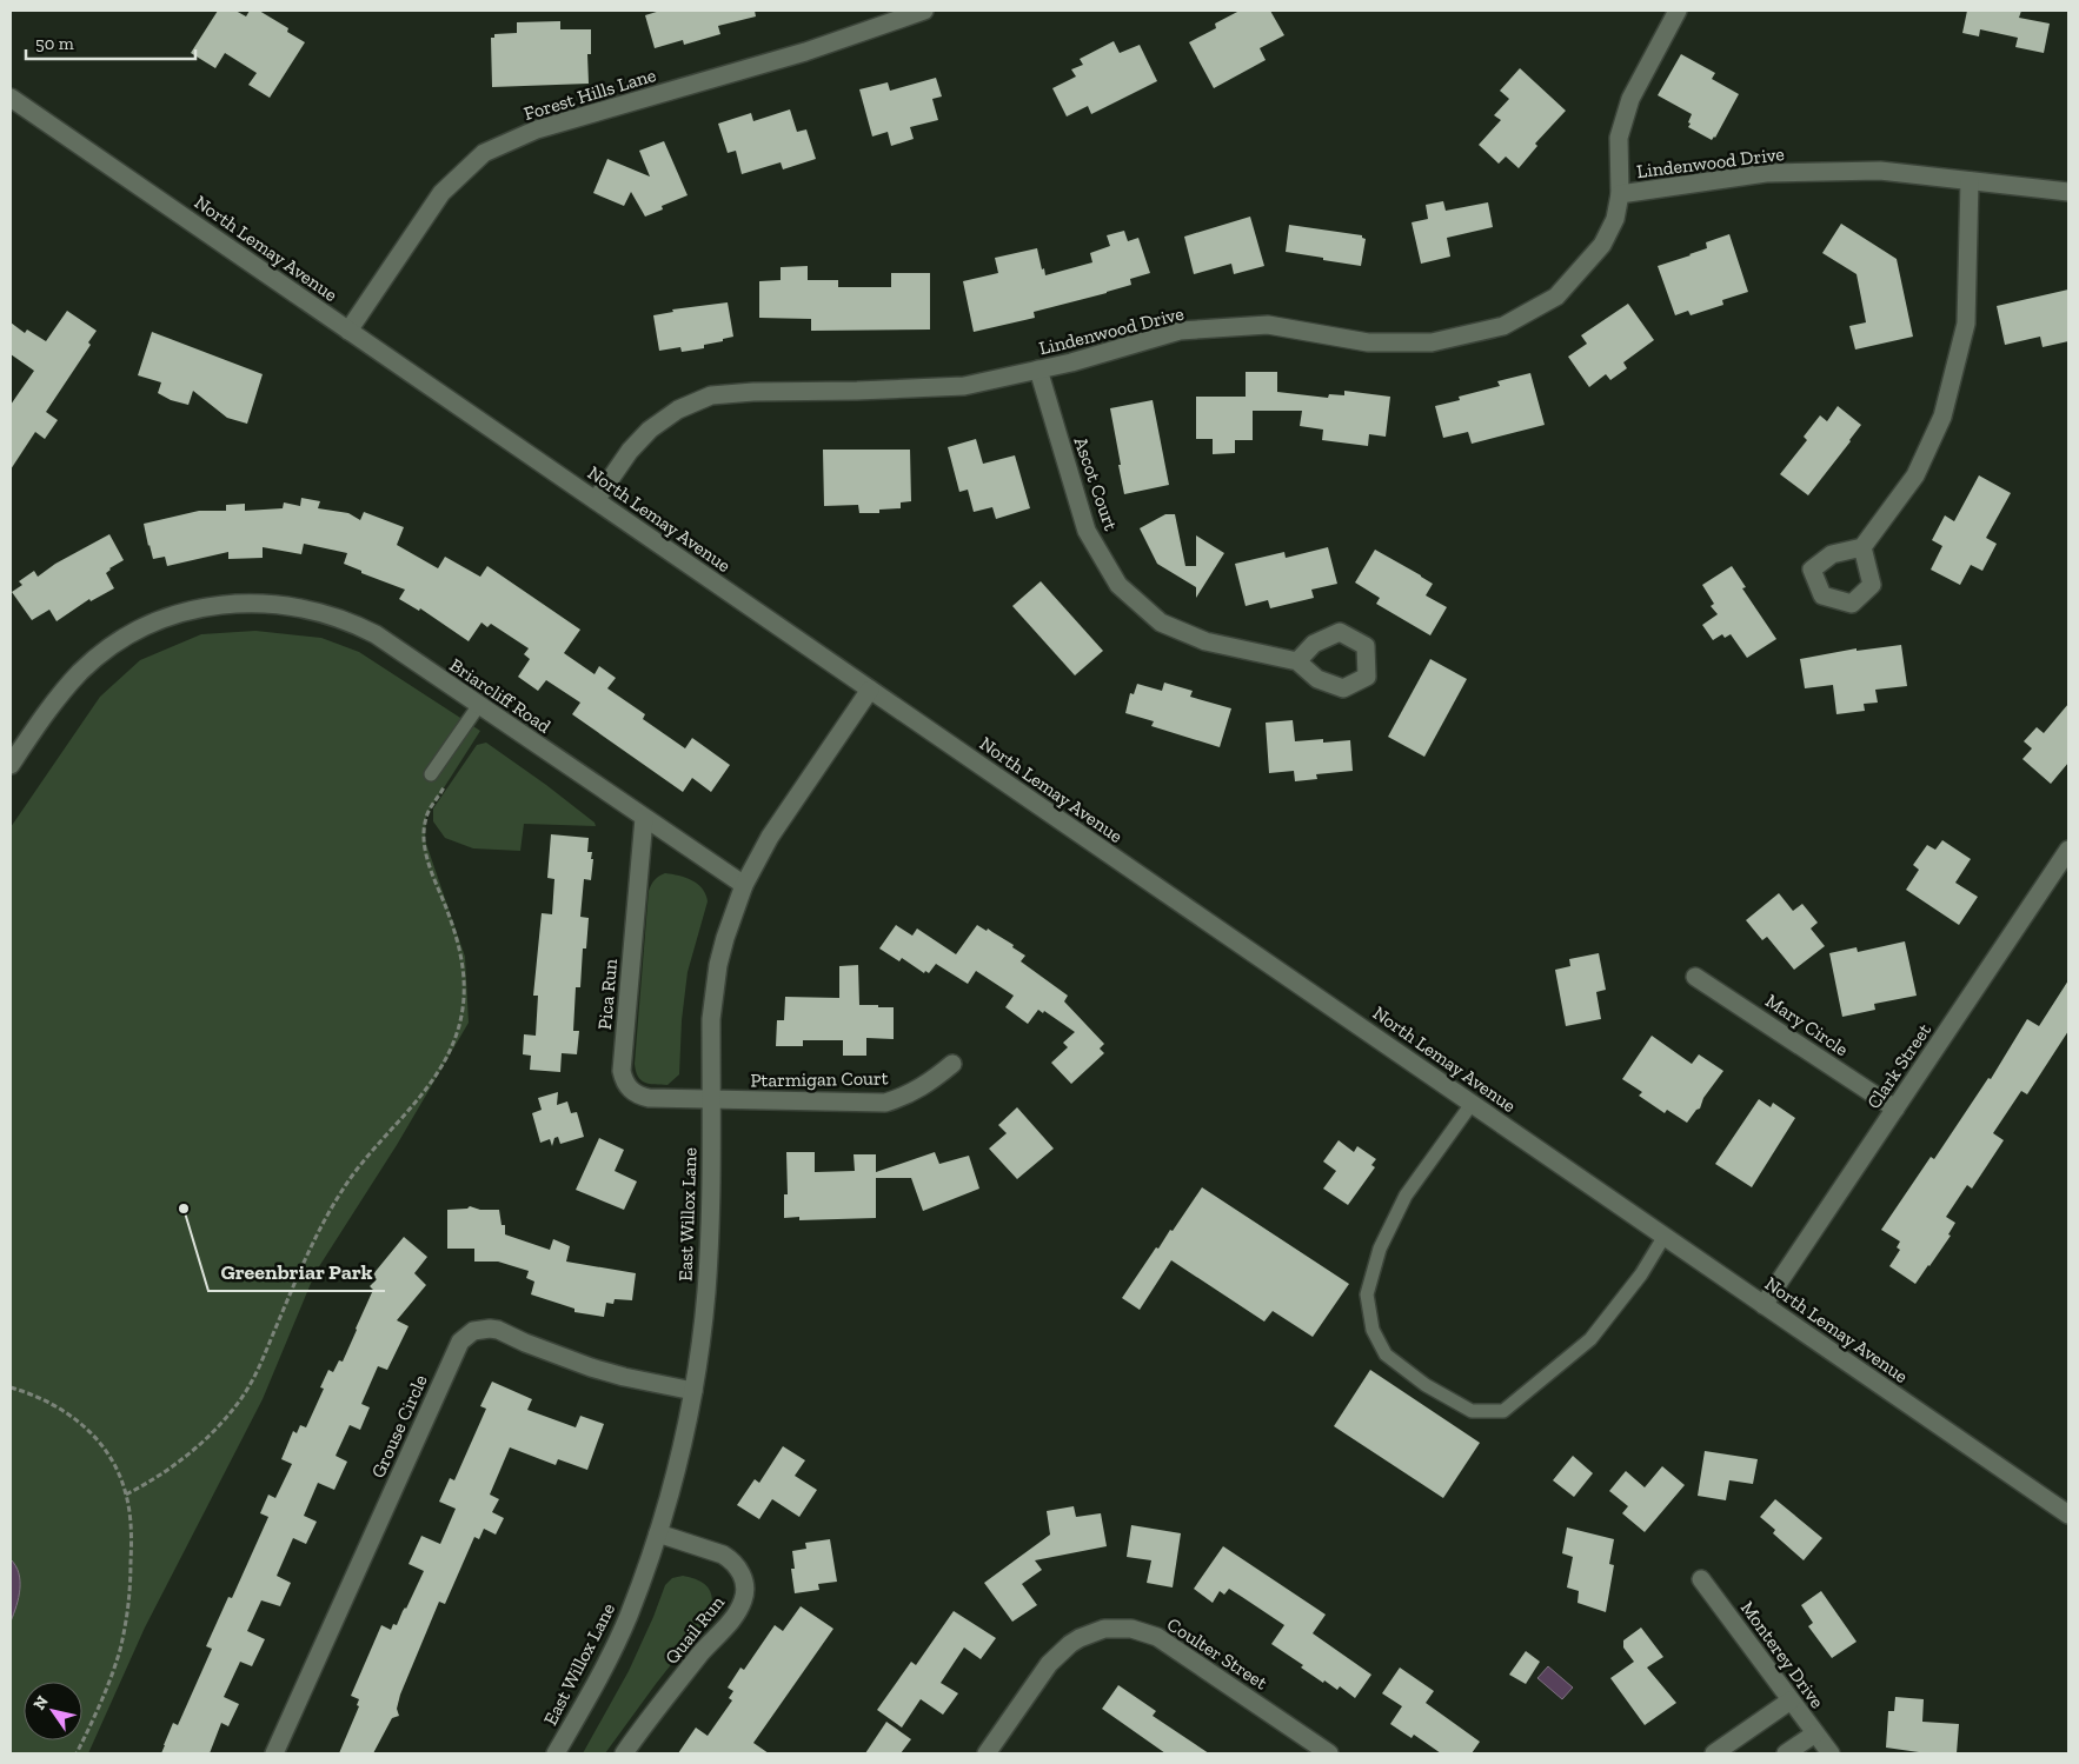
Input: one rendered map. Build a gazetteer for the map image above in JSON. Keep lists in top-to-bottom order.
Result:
{
  "streets": {
    "street": [
      "Forest Hills Lane",
      "Lindenwood Drive",
      "North Lemay Avenue",
      "Ascot Court",
      "Briarcliff Road",
      "Pica Run",
      "Mary Circle",
      "Clark Street",
      "Ptarmigan Court",
      "East Willox Lane",
      "Grouse Circle",
      "Quail Run",
      "Coulter Street",
      "Monterey Drive"
    ]
  },
  "crossings": [
    ["Forest Hills Lane", "North Lemay Avenue"],
    ["Lindenwood Drive", "North Lemay Avenue"],
    ["Lindenwood Drive", "Ascot Court"],
    ["North Lemay Avenue", "Clark Street"],
    ["North Lemay Avenue", "East Willox Lane"],
    ["Briarcliff Road", "Pica Run"],
    ["Briarcliff Road", "East Willox Lane"],
    ["Pica Run", "Ptarmigan Court"],
    ["Pica Run", "East Willox Lane"],
    ["Mary Circle", "Clark Street"],
    ["Ptarmigan Court", "East Willox Lane"],
    ["East Willox Lane", "Grouse Circle"],
    ["East Willox Lane", "Quail Run"]
  ],
  "places": ["Greenbriar Park"],
  "scale_bar": "50 m",
  "north": "top left"
}
